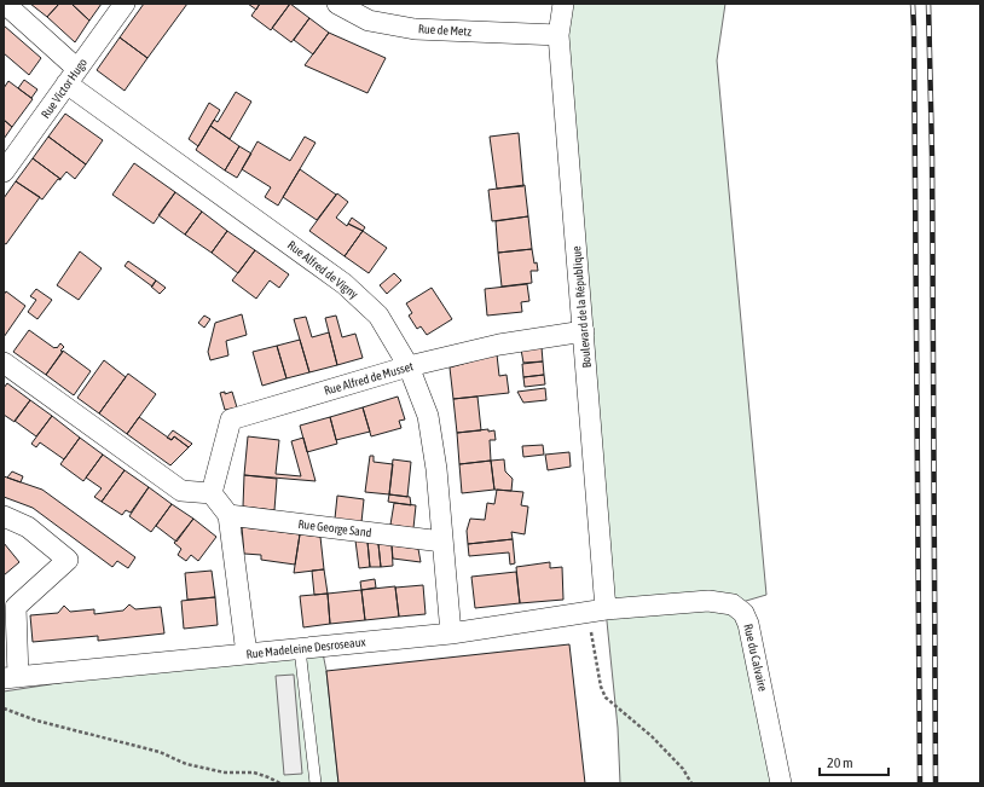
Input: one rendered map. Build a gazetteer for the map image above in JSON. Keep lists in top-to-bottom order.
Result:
{
  "streets": {
    "street": [
      "Rue de Metz",
      "Rue Victor Hugo",
      "Rue Alfred de Vigny",
      "Boulevard de la République",
      "Rue Alfred de Musset",
      "Rue George Sand",
      "Rue Madeleine Desroseaux",
      "Rue du Calvaire"
    ]
  },
  "crossings": [
    ["Rue de Metz", "Boulevard de la République"],
    ["Rue Victor Hugo", "Rue Alfred de Vigny"],
    ["Rue Alfred de Vigny", "Rue Alfred de Musset"],
    ["Rue Alfred de Vigny", "Rue George Sand"],
    ["Rue Alfred de Vigny", "Rue Madeleine Desroseaux"],
    ["Boulevard de la République", "Rue Alfred de Musset"],
    ["Boulevard de la République", "Rue Madeleine Desroseaux"],
    ["Boulevard de la République", "Rue du Calvaire"],
    ["Rue Madeleine Desroseaux", "Rue du Calvaire"]
  ],
  "scale_bar": "20 m"
}
